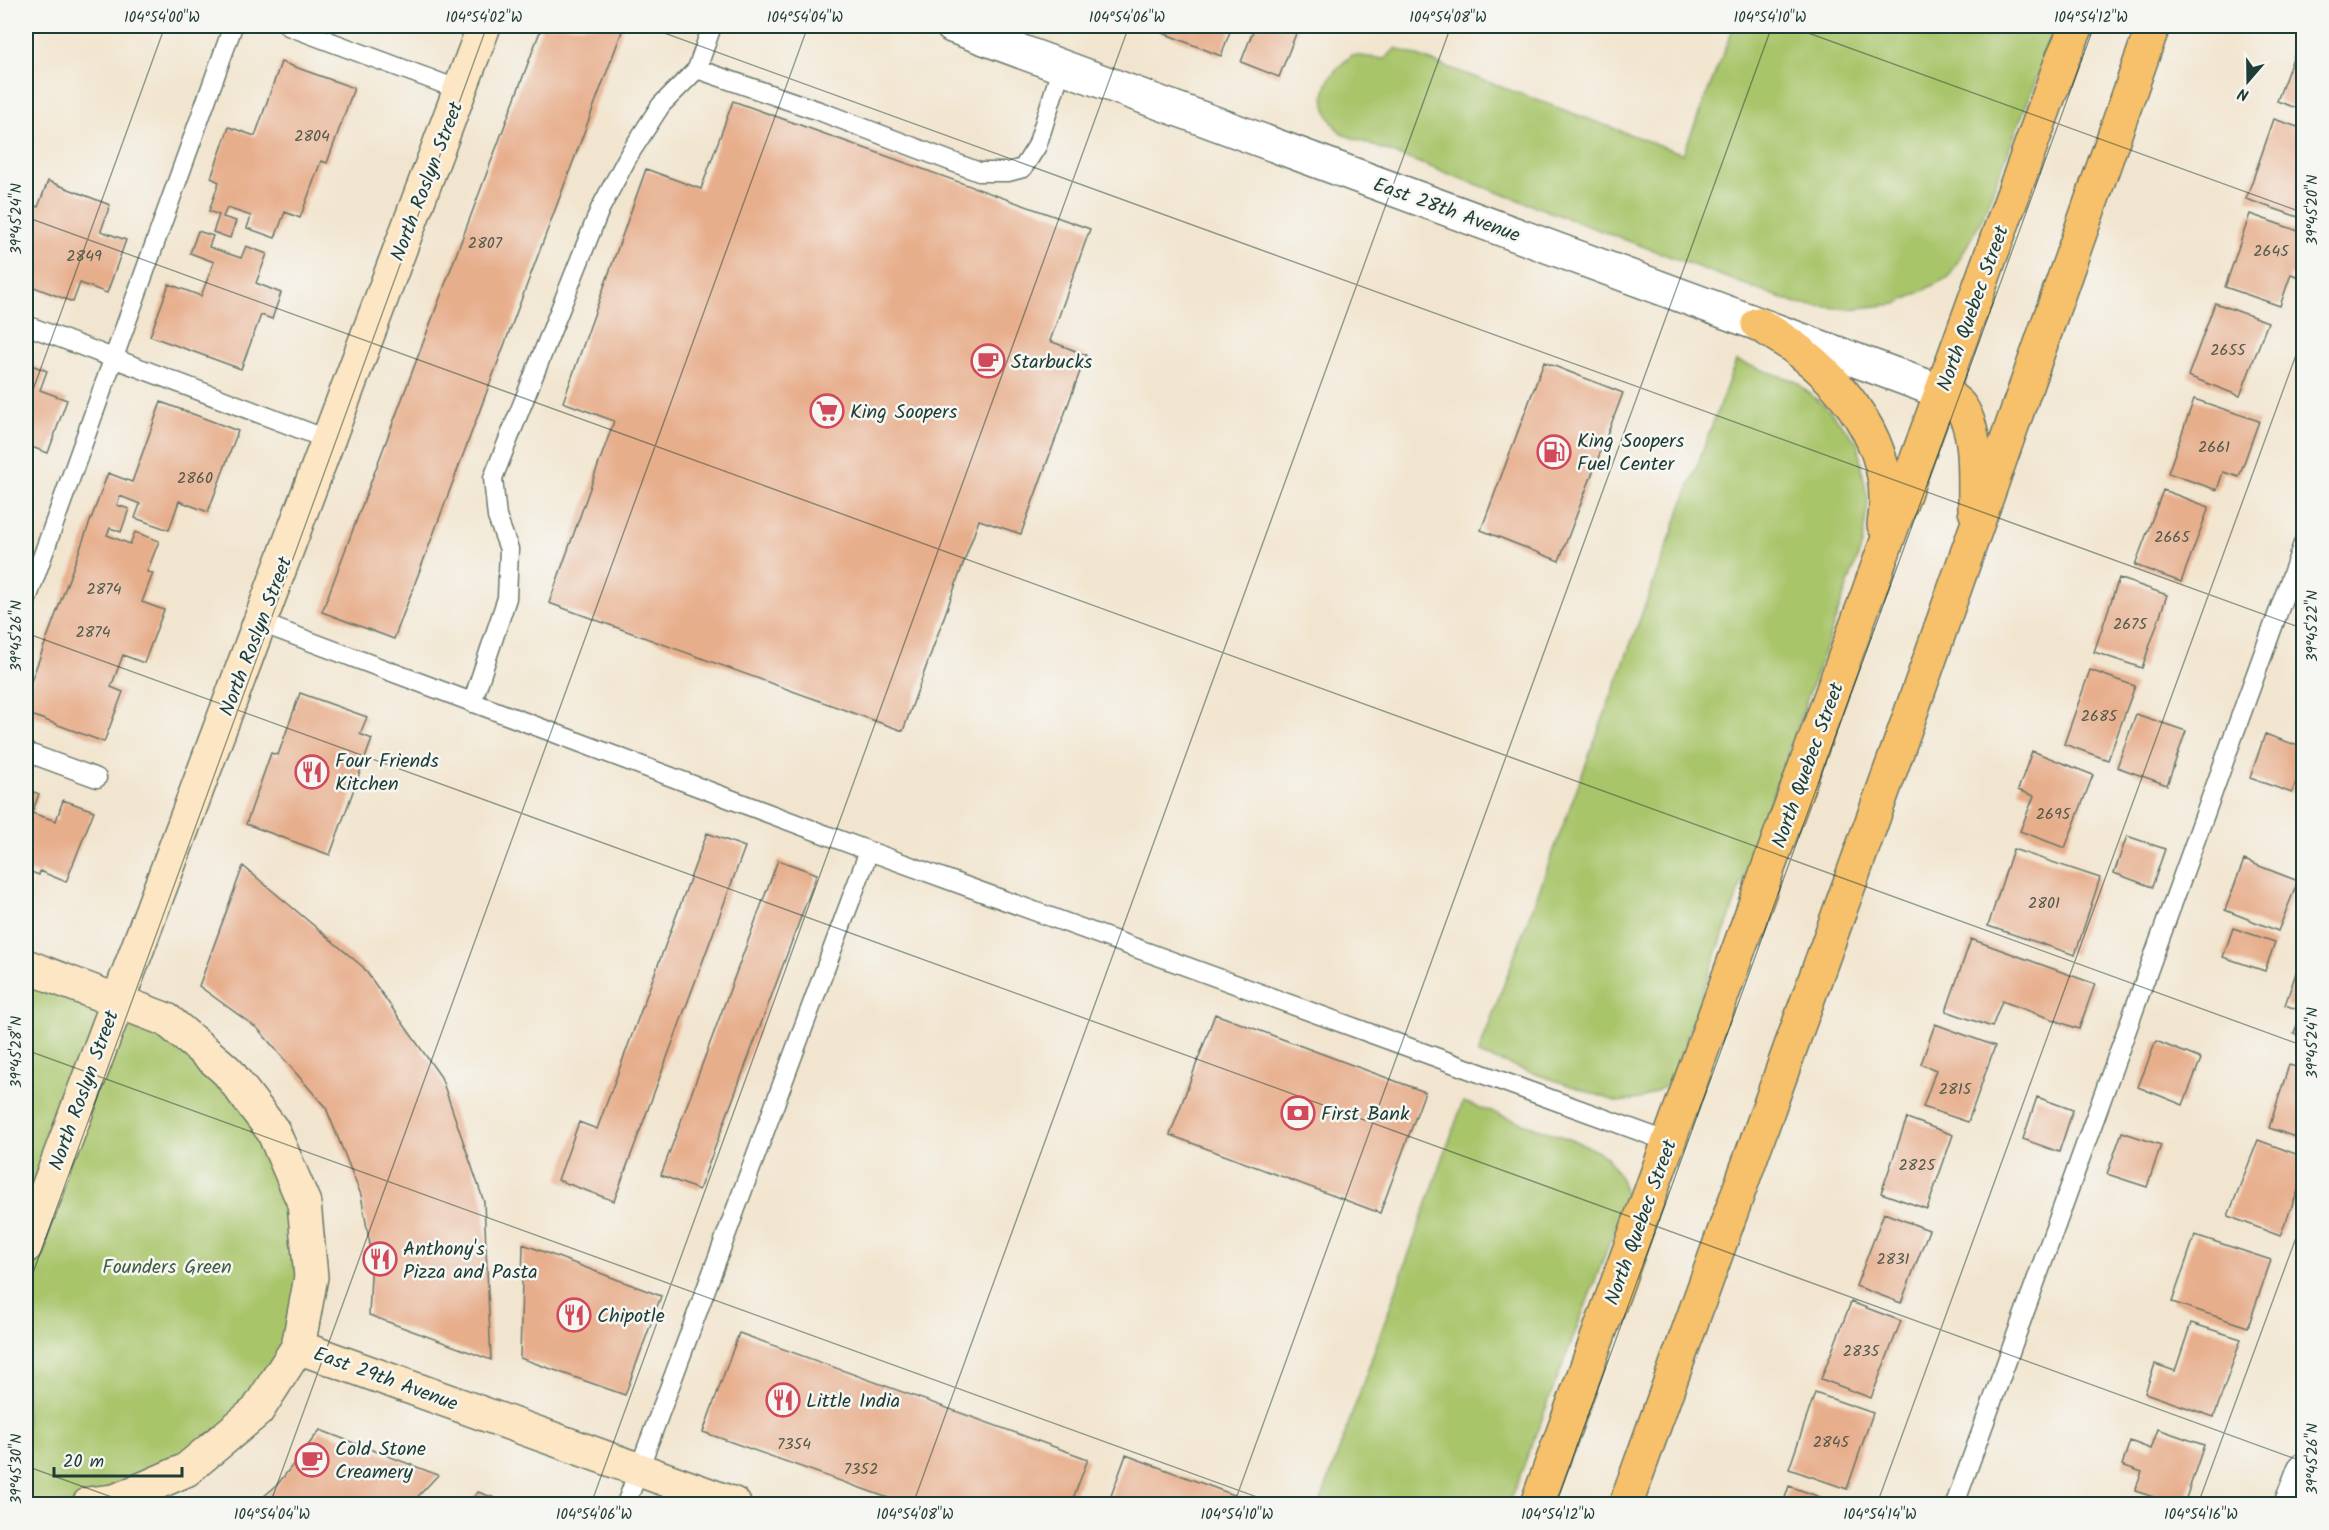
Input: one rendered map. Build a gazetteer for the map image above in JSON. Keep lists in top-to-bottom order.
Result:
{
  "streets": {
    "main road": ["North Quebec Street"],
    "street": ["North Roslyn Street", "East 28th Avenue", "East 29th Avenue"]
  },
  "crossings": [
    ["North Roslyn Street", "East 29th Avenue"],
    ["East 28th Avenue", "North Quebec Street"]
  ],
  "parks": ["Founders Green"],
  "places": {
    "cafe": ["Starbucks", "Cold Stone Creamery"],
    "supermarket": ["King Soopers"],
    "fuel station": ["King Soopers Fuel Center"],
    "restaurant": [
      "Four Friends Kitchen",
      "Anthony's Pizza and Pasta",
      "Chipotle",
      "Little India"
    ],
    "bank": ["First Bank"]
  },
  "house_numbers": [
    "2804",
    "2807",
    "2645",
    "2849",
    "2655",
    "2661",
    "2860",
    "2665",
    "2874",
    "2675",
    "2874",
    "2685",
    "2695",
    "2801",
    "2815",
    "2825",
    "2831",
    "2835",
    "2845",
    "7354",
    "7352"
  ],
  "scale_bar": "20 m",
  "north": "bottom",
  "coordinates": [
    "104°54'00\"W",
    "104°54'02\"W",
    "104°54'04\"W",
    "104°54'06\"W",
    "104°54'08\"W",
    "104°54'10\"W",
    "104°54'12\"W",
    "39°45'20\"N",
    "39°45'24\"N",
    "39°45'22\"N",
    "39°45'26\"N",
    "39°45'28\"N",
    "39°45'30\"N",
    "104°54'14\"W",
    "104°54'16\"W"
  ]
}
